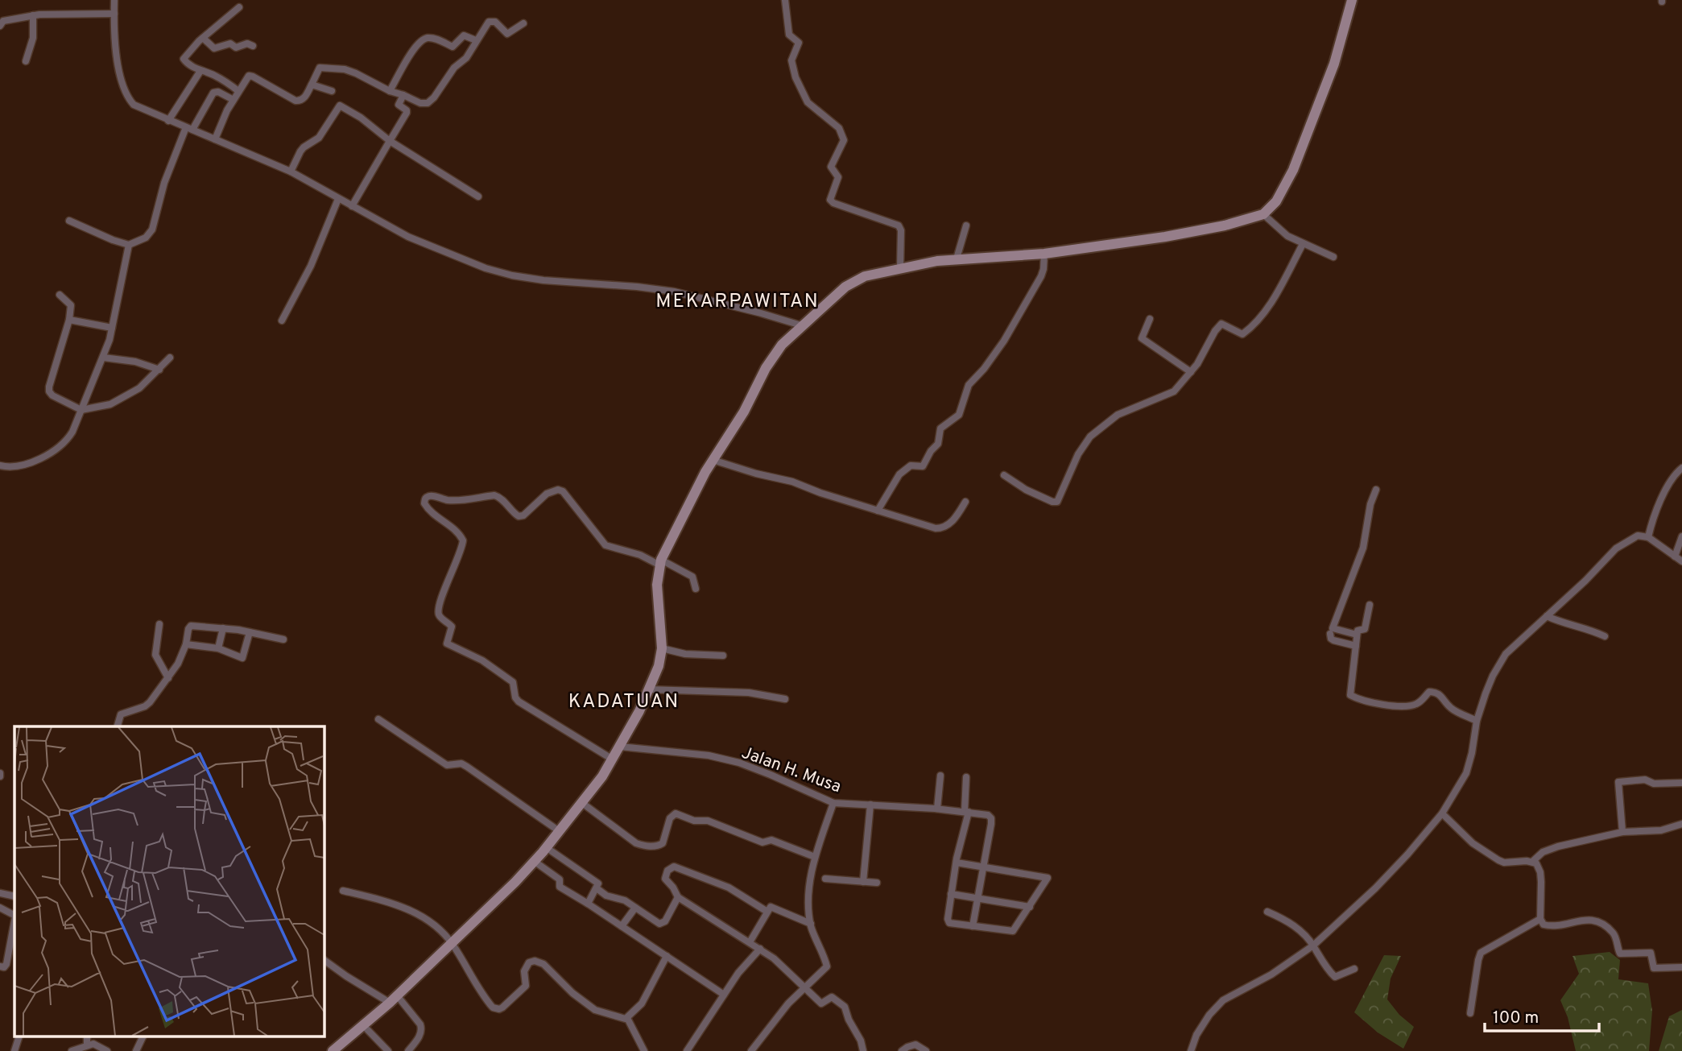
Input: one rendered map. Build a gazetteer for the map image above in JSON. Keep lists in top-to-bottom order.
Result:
{
  "streets": {
    "street": ["Jalan H. Musa"]
  },
  "districts": ["MEKARPAWITAN", "KADATUAN"],
  "scale_bar": "100 m"
}
